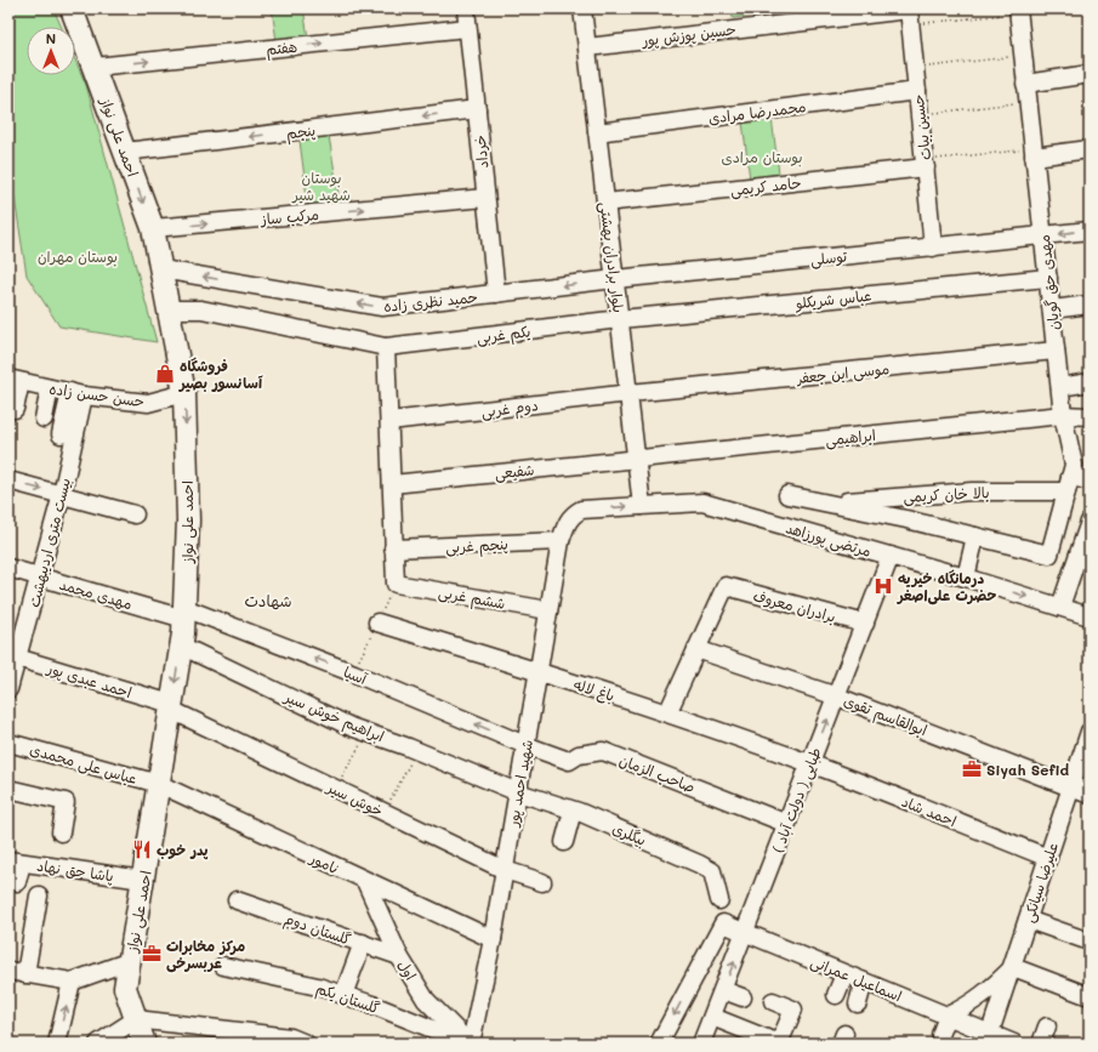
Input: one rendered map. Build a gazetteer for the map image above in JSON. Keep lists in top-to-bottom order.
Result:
{
  "streets": {
    "main road": ["احمد علی نواز"],
    "street": [
      "حسین پوزش پور",
      "هفتم",
      "محمدرضا مرادی",
      "حسین بیات",
      "پنجم",
      "خرداد",
      "حامد کریمی",
      "مرکب ساز",
      "بلوار برادران بهشتی",
      "توسلی",
      "مهدی حق گویان",
      "عباس شریکلو",
      "حمید نظری زاده",
      "یکم غربی",
      "موسی ابن جعفر",
      "حسن حسن زاده",
      "دوم غربی",
      "ابراهیمی",
      "شفیعی",
      "بالا خان کریمی",
      "مرتضی پورزاهد",
      "بیست متری اردیبهشت",
      "پنجم غربی",
      "مهدی محمد",
      "ششم غربی",
      "برادران معروف",
      "آسیا",
      "احمد عبدی پور",
      "باغ لاله",
      "ابوالقاسم تقوی",
      "ابراهیم خوش سیر",
      "عباس علی محمدی",
      "صاحب الزمان",
      "شهید احمد پور",
      "خوش سیر",
      "طبایی ( دولت آباد )",
      "احمد شاد",
      "بیگلری",
      "نامور",
      "پاشا حق نهاد",
      "علیرضا سیانکی",
      "گلستان دوم",
      "اول",
      "اسماعیل عمرانی",
      "گلستان یکم"
    ]
  },
  "crossings": [
    ["حسین پوزش پور", "حسین بیات"],
    ["حسین پوزش پور", "بلوار برادران بهشتی"],
    ["هفتم", "احمد علی نواز"],
    ["هفتم", "خرداد"],
    ["محمدرضا مرادی", "حسین بیات"],
    ["محمدرضا مرادی", "بلوار برادران بهشتی"],
    ["حسین بیات", "حامد کریمی"],
    ["حسین بیات", "توسلی"],
    ["پنجم", "احمد علی نواز"],
    ["پنجم", "خرداد"],
    ["احمد علی نواز", "مرکب ساز"],
    ["احمد علی نواز", "حمید نظری زاده"],
    ["احمد علی نواز", "یکم غربی"],
    ["احمد علی نواز", "حسن حسن زاده"],
    ["احمد علی نواز", "مهدی محمد"],
    ["احمد علی نواز", "آسیا"],
    ["احمد علی نواز", "احمد عبدی پور"],
    ["احمد علی نواز", "ابراهیم خوش سیر"],
    ["احمد علی نواز", "عباس علی محمدی"],
    ["احمد علی نواز", "خوش سیر"],
    ["احمد علی نواز", "نامور"],
    ["احمد علی نواز", "پاشا حق نهاد"],
    ["خرداد", "مرکب ساز"],
    ["خرداد", "حمید نظری زاده"],
    ["حامد کریمی", "بلوار برادران بهشتی"],
    ["بلوار برادران بهشتی", "توسلی"],
    ["بلوار برادران بهشتی", "عباس شریکلو"],
    ["بلوار برادران بهشتی", "حمید نظری زاده"],
    ["بلوار برادران بهشتی", "یکم غربی"],
    ["بلوار برادران بهشتی", "موسی ابن جعفر"],
    ["بلوار برادران بهشتی", "دوم غربی"],
    ["بلوار برادران بهشتی", "ابراهیمی"],
    ["بلوار برادران بهشتی", "شفیعی"],
    ["بلوار برادران بهشتی", "مرتضی پورزاهد"],
    ["توسلی", "مهدی حق گویان"],
    ["توسلی", "حمید نظری زاده"],
    ["مهدی حق گویان", "عباس شریکلو"],
    ["مهدی حق گویان", "موسی ابن جعفر"],
    ["مهدی حق گویان", "ابراهیمی"],
    ["مهدی حق گویان", "بالا خان کریمی"],
    ["عباس شریکلو", "یکم غربی"],
    ["موسی ابن جعفر", "دوم غربی"],
    ["حسن حسن زاده", "بیست متری اردیبهشت"],
    ["ابراهیمی", "شفیعی"],
    ["مرتضی پورزاهد", "شهید احمد پور"],
    ["مرتضی پورزاهد", "طبایی ( دولت آباد )"],
    ["بیست متری اردیبهشت", "مهدی محمد"],
    ["بیست متری اردیبهشت", "احمد عبدی پور"],
    ["پنجم غربی", "ششم غربی"],
    ["پنجم غربی", "شهید احمد پور"],
    ["مهدی محمد", "آسیا"],
    ["ششم غربی", "شهید احمد پور"],
    ["برادران معروف", "ابوالقاسم تقوی"],
    ["برادران معروف", "طبایی ( دولت آباد )"],
    ["آسیا", "صاحب الزمان"],
    ["آسیا", "شهید احمد پور"],
    ["احمد عبدی پور", "خوش سیر"],
    ["باغ لاله", "شهید احمد پور"],
    ["باغ لاله", "طبایی ( دولت آباد )"],
    ["باغ لاله", "احمد شاد"],
    ["ابوالقاسم تقوی", "طبایی ( دولت آباد )"],
    ["ابوالقاسم تقوی", "علیرضا سیانکی"],
    ["ابراهیم خوش سیر", "شهید احمد پور"],
    ["ابراهیم خوش سیر", "بیگلری"],
    ["عباس علی محمدی", "نامور"],
    ["صاحب الزمان", "شهید احمد پور"],
    ["صاحب الزمان", "طبایی ( دولت آباد )"],
    ["شهید احمد پور", "خوش سیر"],
    ["شهید احمد پور", "بیگلری"],
    ["شهید احمد پور", "نامور"],
    ["شهید احمد پور", "اول"],
    ["شهید احمد پور", "گلستان یکم"],
    ["طبایی ( دولت آباد )", "احمد شاد"],
    ["طبایی ( دولت آباد )", "اسماعیل عمرانی"],
    ["احمد شاد", "علیرضا سیانکی"],
    ["نامور", "اول"],
    ["علیرضا سیانکی", "اسماعیل عمرانی"],
    ["گلستان دوم", "اول"],
    ["اول", "گلستان یکم"]
  ],
  "one_way": [
    "هفتم",
    "پنجم",
    "مرکب ساز",
    "حمید نظری زاده",
    "آسیا"
  ],
  "districts": ["شهادت"],
  "parks": ["بوستان مرادی", "بوستان شهید شیر", "بوستان مهران"],
  "places": {
    "shop": ["فروشگاه آسانسور بصیر"],
    "hospital": ["درمانگاه خیریه حضرت علی‌اصغر"],
    "office": ["Siyah Sefid", "مرکز مخابرات عربسرخی"],
    "restaurant": ["پدر خوب"]
  },
  "north": "top"
}
